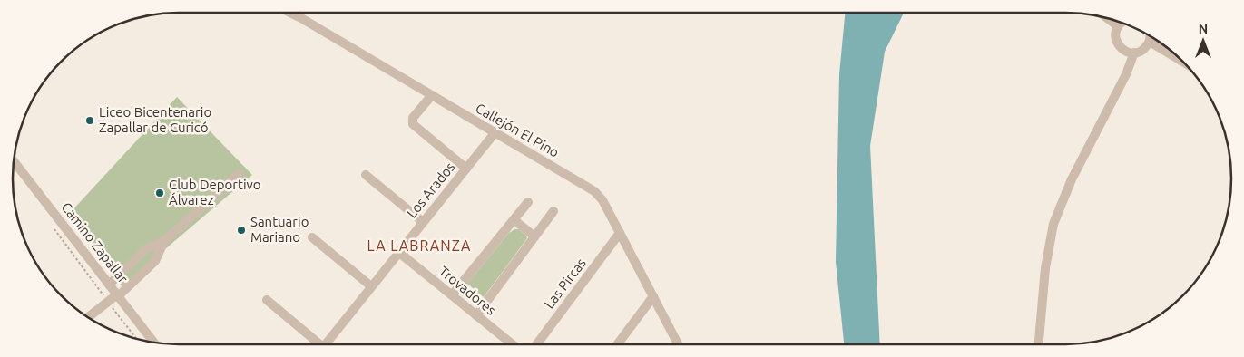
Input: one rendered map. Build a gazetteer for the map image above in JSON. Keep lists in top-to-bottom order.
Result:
{
  "streets": {
    "street": [
      "Callejón El Pino",
      "Los Arados",
      "Camino Zapallar",
      "Las Pircas",
      "Trovadores"
    ]
  },
  "crossings": [
    ["Callejón El Pino", "Los Arados"],
    ["Callejón El Pino", "Las Pircas"],
    ["Los Arados", "Trovadores"]
  ],
  "districts": ["LA LABRANZA"],
  "places": ["Liceo Bicentenario Zapallar de Curicó", "Club Deportivo Álvarez", "Santuario Mariano"],
  "north": "top"
}
